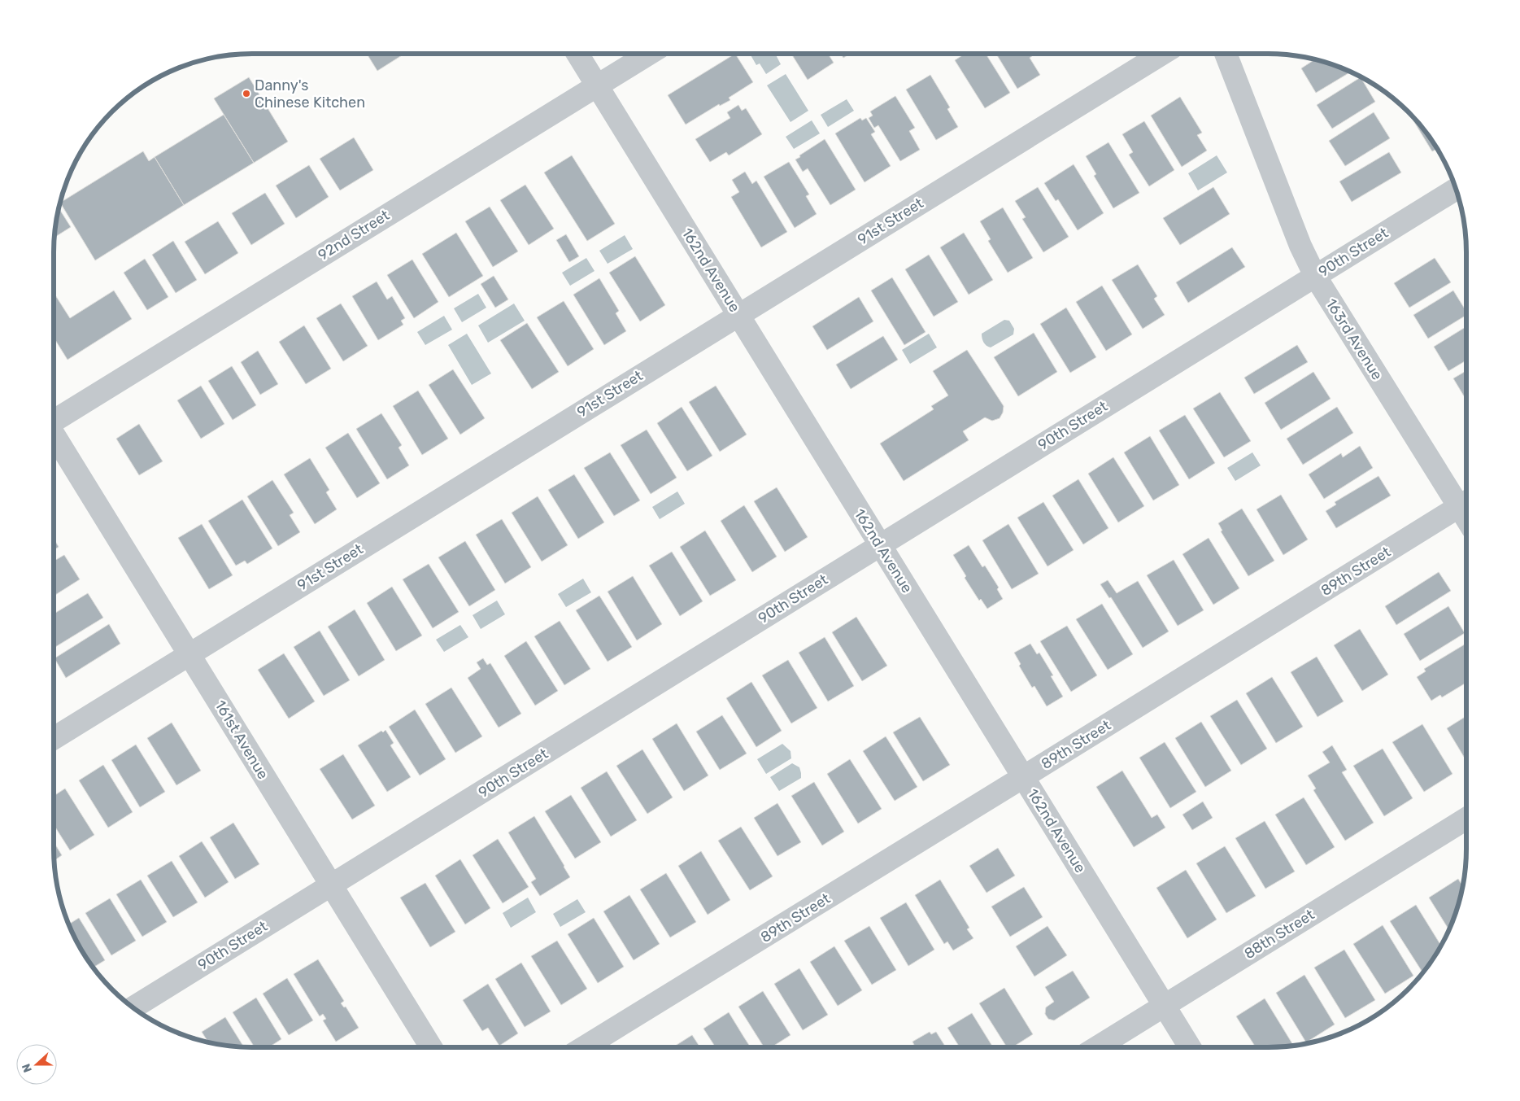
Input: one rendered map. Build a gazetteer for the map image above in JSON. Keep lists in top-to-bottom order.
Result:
{
  "streets": {
    "street": [
      "91st Street",
      "92nd Street",
      "90th Street",
      "162nd Avenue",
      "163rd Avenue",
      "89th Street",
      "161st Avenue",
      "88th Street"
    ]
  },
  "crossings": [
    ["91st Street", "162nd Avenue"],
    ["91st Street", "161st Avenue"],
    ["92nd Street", "162nd Avenue"],
    ["90th Street", "162nd Avenue"],
    ["90th Street", "163rd Avenue"],
    ["90th Street", "161st Avenue"],
    ["162nd Avenue", "89th Street"],
    ["162nd Avenue", "88th Street"],
    ["163rd Avenue", "89th Street"]
  ],
  "places": ["Danny's Chinese Kitchen"],
  "north": "left"
}
